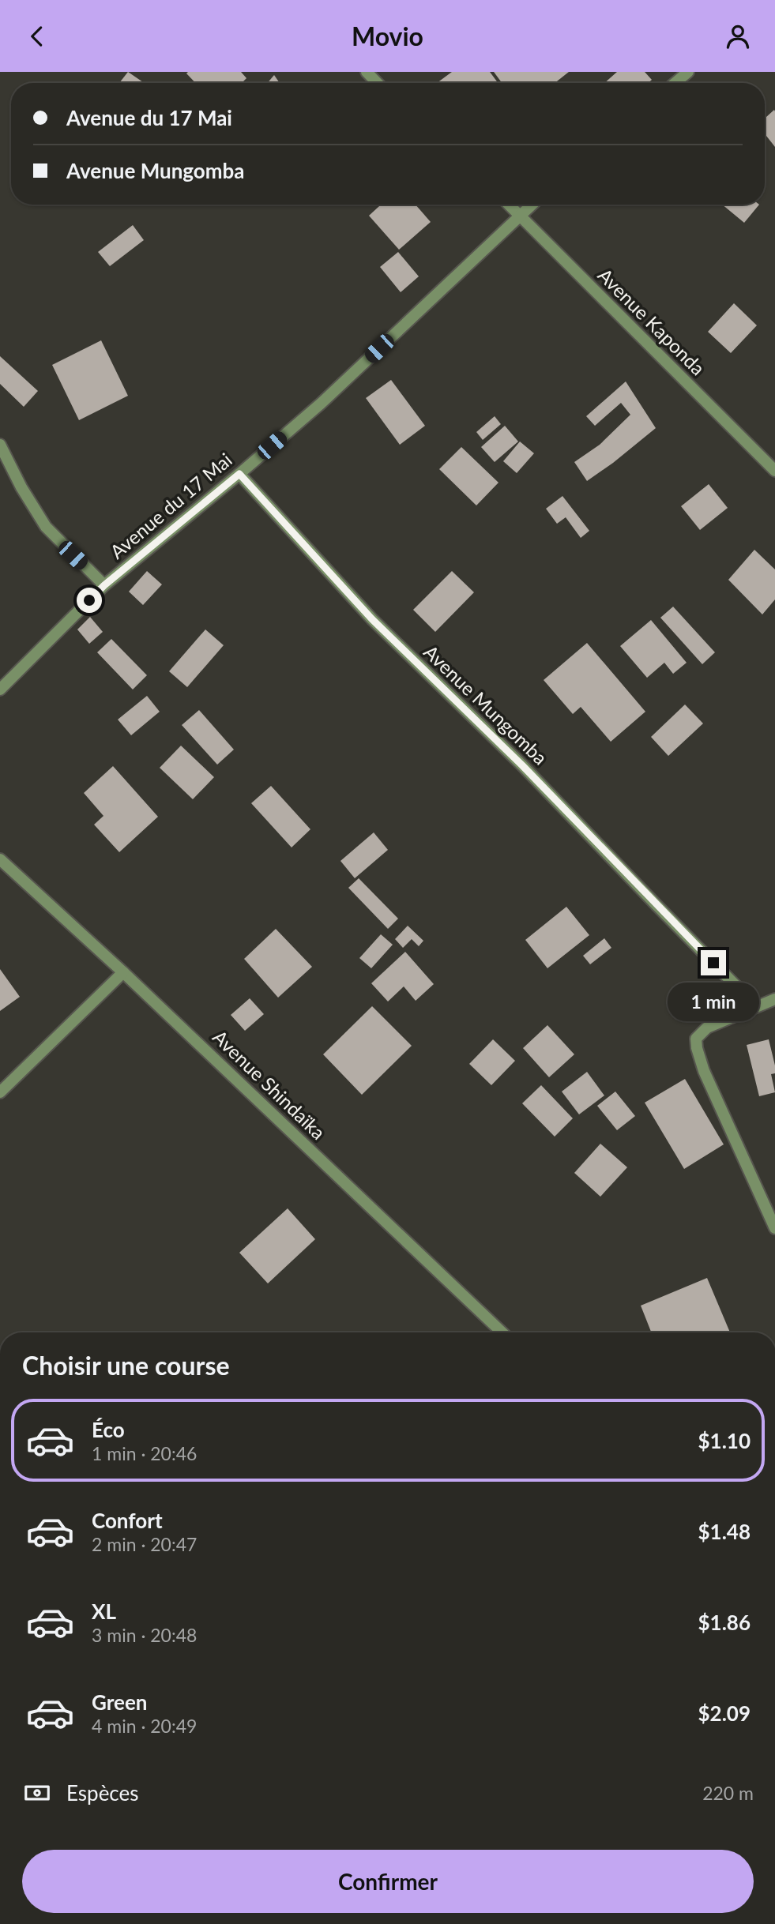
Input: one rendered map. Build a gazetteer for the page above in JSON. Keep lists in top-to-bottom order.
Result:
{
  "streets": {
    "street": [
      "Avenue Kaponda",
      "Avenue du 17 Mai",
      "Avenue Mungomba",
      "Avenue Shindaïka"
    ]
  },
  "crossings": [
    ["Avenue Kaponda", "Avenue du 17 Mai"],
    ["Avenue du 17 Mai", "Avenue Mungomba"]
  ],
  "page": {
    "header": "Movio",
    "banner": ["Avenue du 17 Mai", "Avenue Mungomba"],
    "bubble": "1 min",
    "heading": "Choisir une course",
    "list": [
      {
        "name": "Éco",
        "note": "1 min · 20:46",
        "value": "$1.10"
      },
      {
        "name": "Confort",
        "note": "2 min · 20:47",
        "value": "$1.48"
      },
      {
        "name": "XL",
        "note": "3 min · 20:48",
        "value": "$1.86"
      },
      {
        "name": "Green",
        "note": "4 min · 20:49",
        "value": "$2.09"
      }
    ],
    "pay": ["Espèces", "220 m"],
    "buttons": "Confirmer"
  }
}
